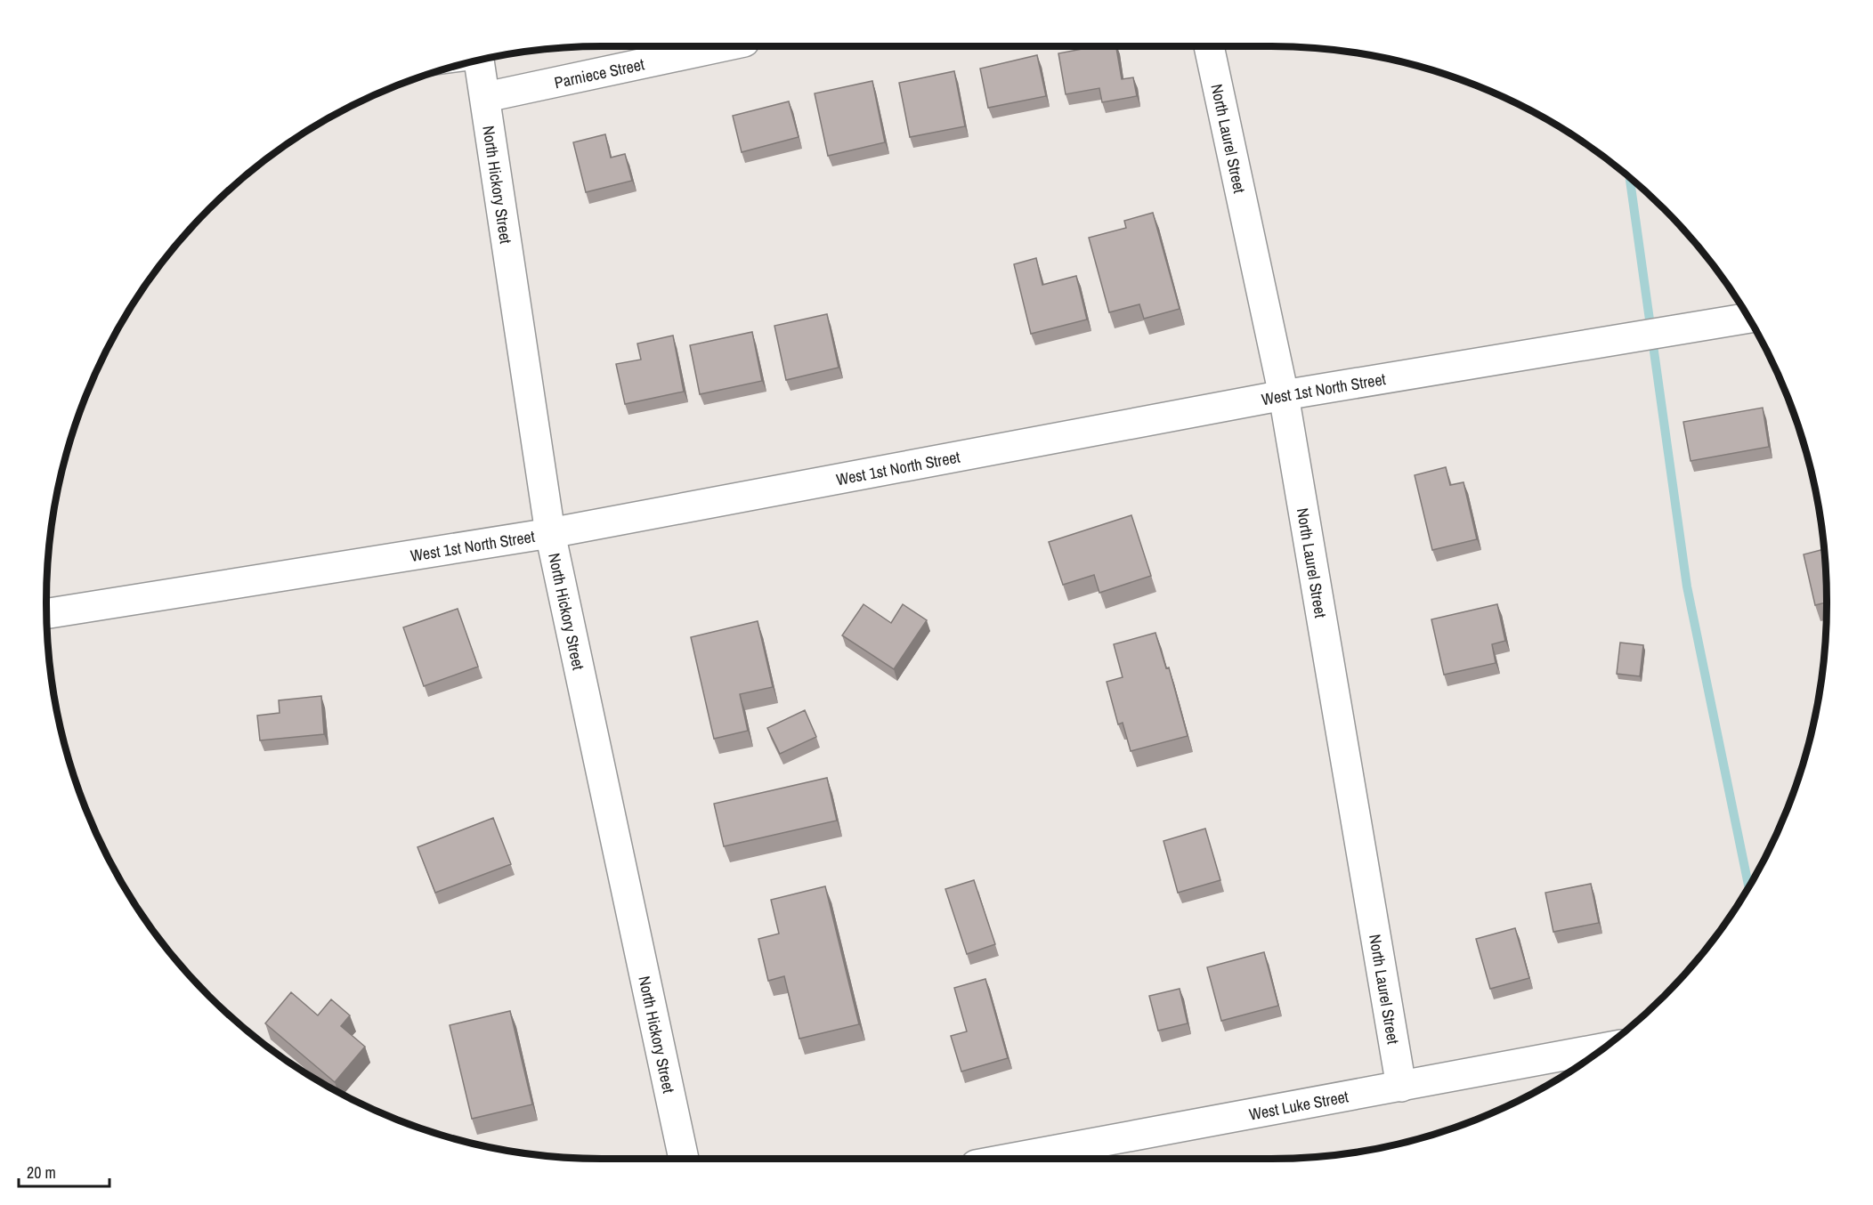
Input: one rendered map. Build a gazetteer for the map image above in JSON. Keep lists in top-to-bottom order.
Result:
{
  "streets": {
    "street": [
      "Parniece Street",
      "North Laurel Street",
      "North Hickory Street",
      "West 1st North Street",
      "West Luke Street"
    ]
  },
  "crossings": [
    ["Parniece Street", "North Hickory Street"],
    ["North Laurel Street", "West 1st North Street"],
    ["North Laurel Street", "West Luke Street"],
    ["North Hickory Street", "West 1st North Street"]
  ],
  "scale_bar": "20 m"
}
